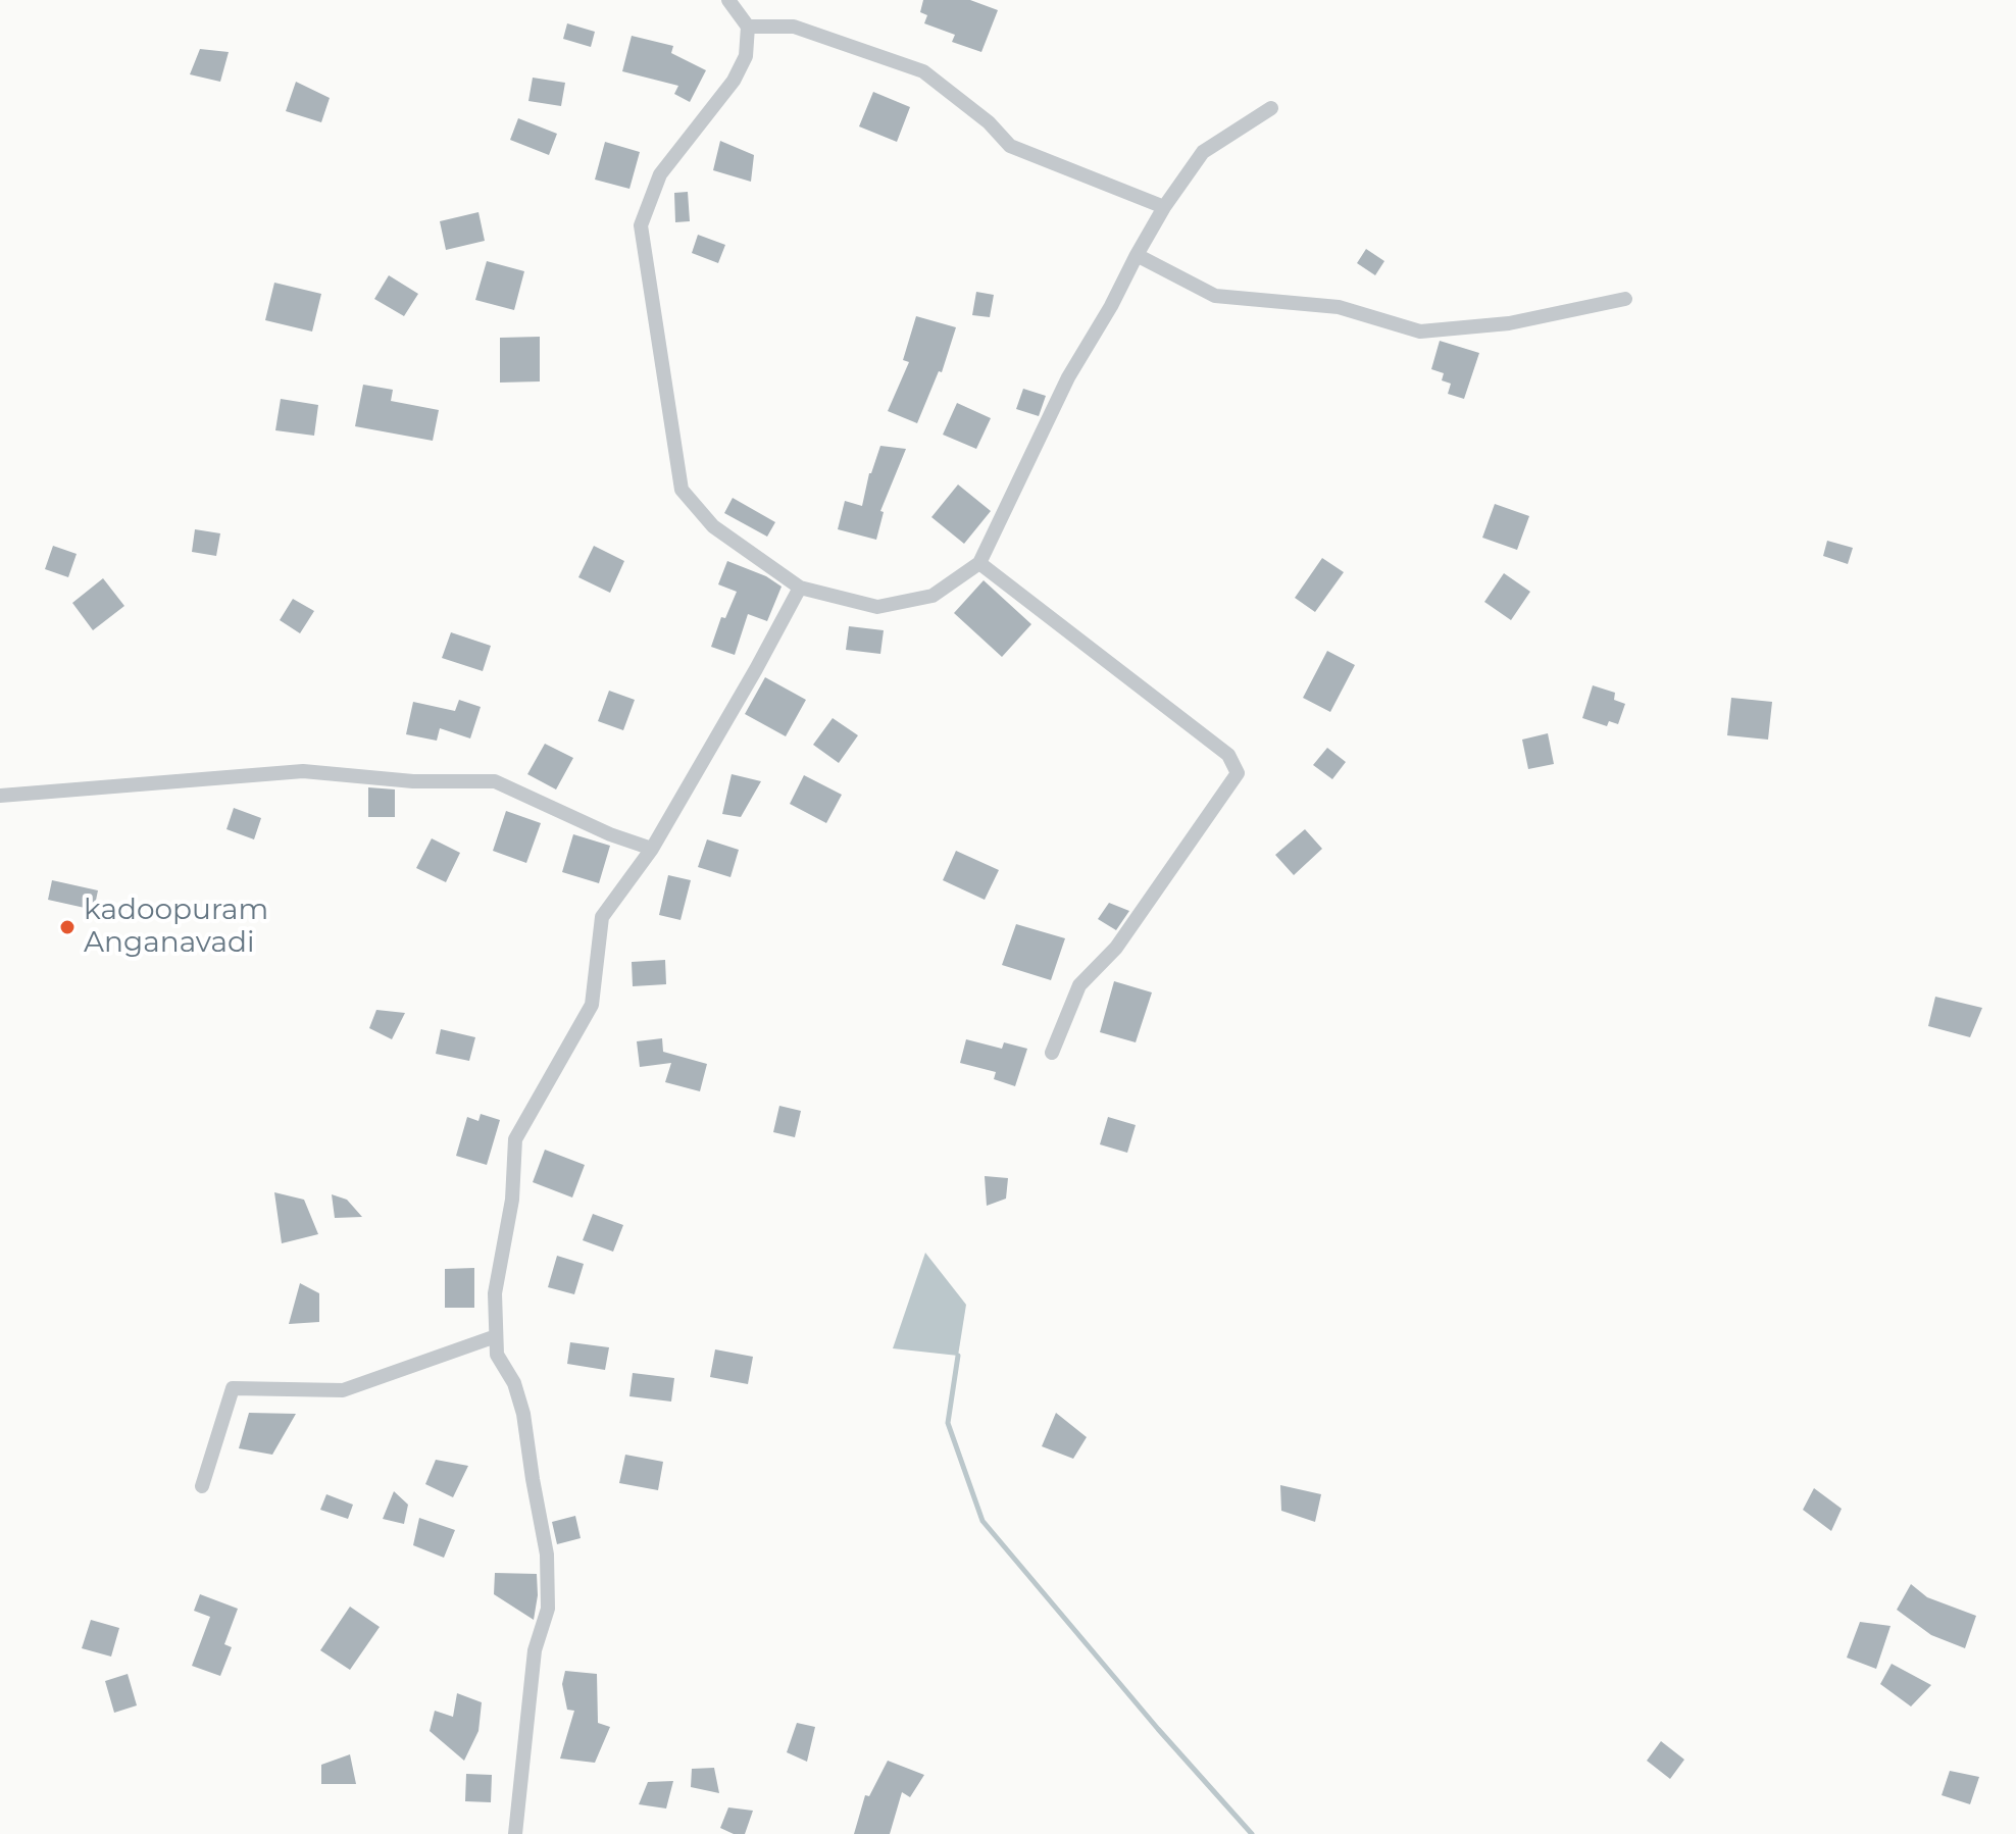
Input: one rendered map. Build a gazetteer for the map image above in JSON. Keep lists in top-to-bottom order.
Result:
{
  "places": ["kadoopuram Anganavadi"]
}
